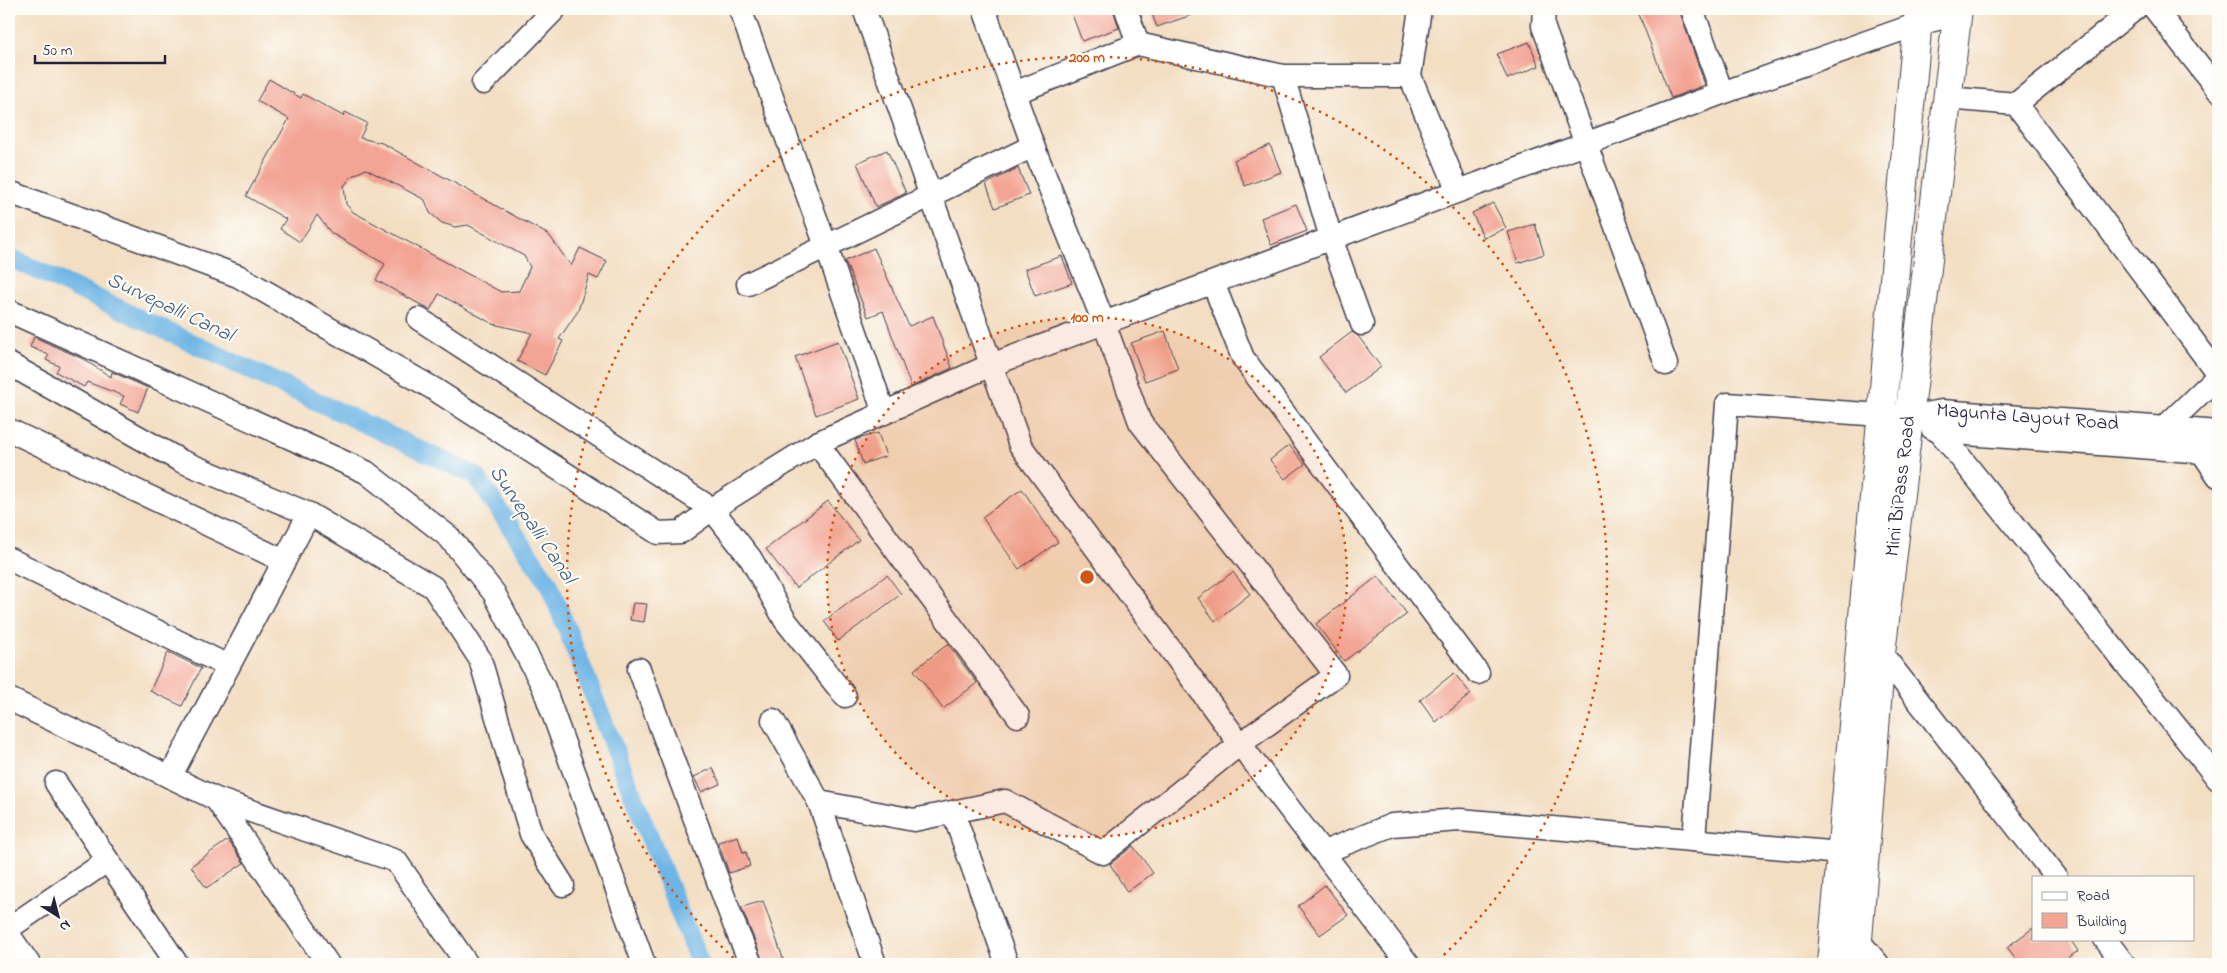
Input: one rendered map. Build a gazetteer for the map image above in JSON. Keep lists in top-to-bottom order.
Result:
{
  "streets": {
    "main road": ["Mini BiPass Road"],
    "street": ["Magunta Layout Road"]
  },
  "crossings": [
    ["Magunta Layout Road", "Mini BiPass Road"]
  ],
  "water": ["Survepalli Canal"],
  "legend": ["Road", "Building"],
  "scale_bar": "50 m",
  "north": "bottom right",
  "rings": ["200 m", "100 m"]
}
